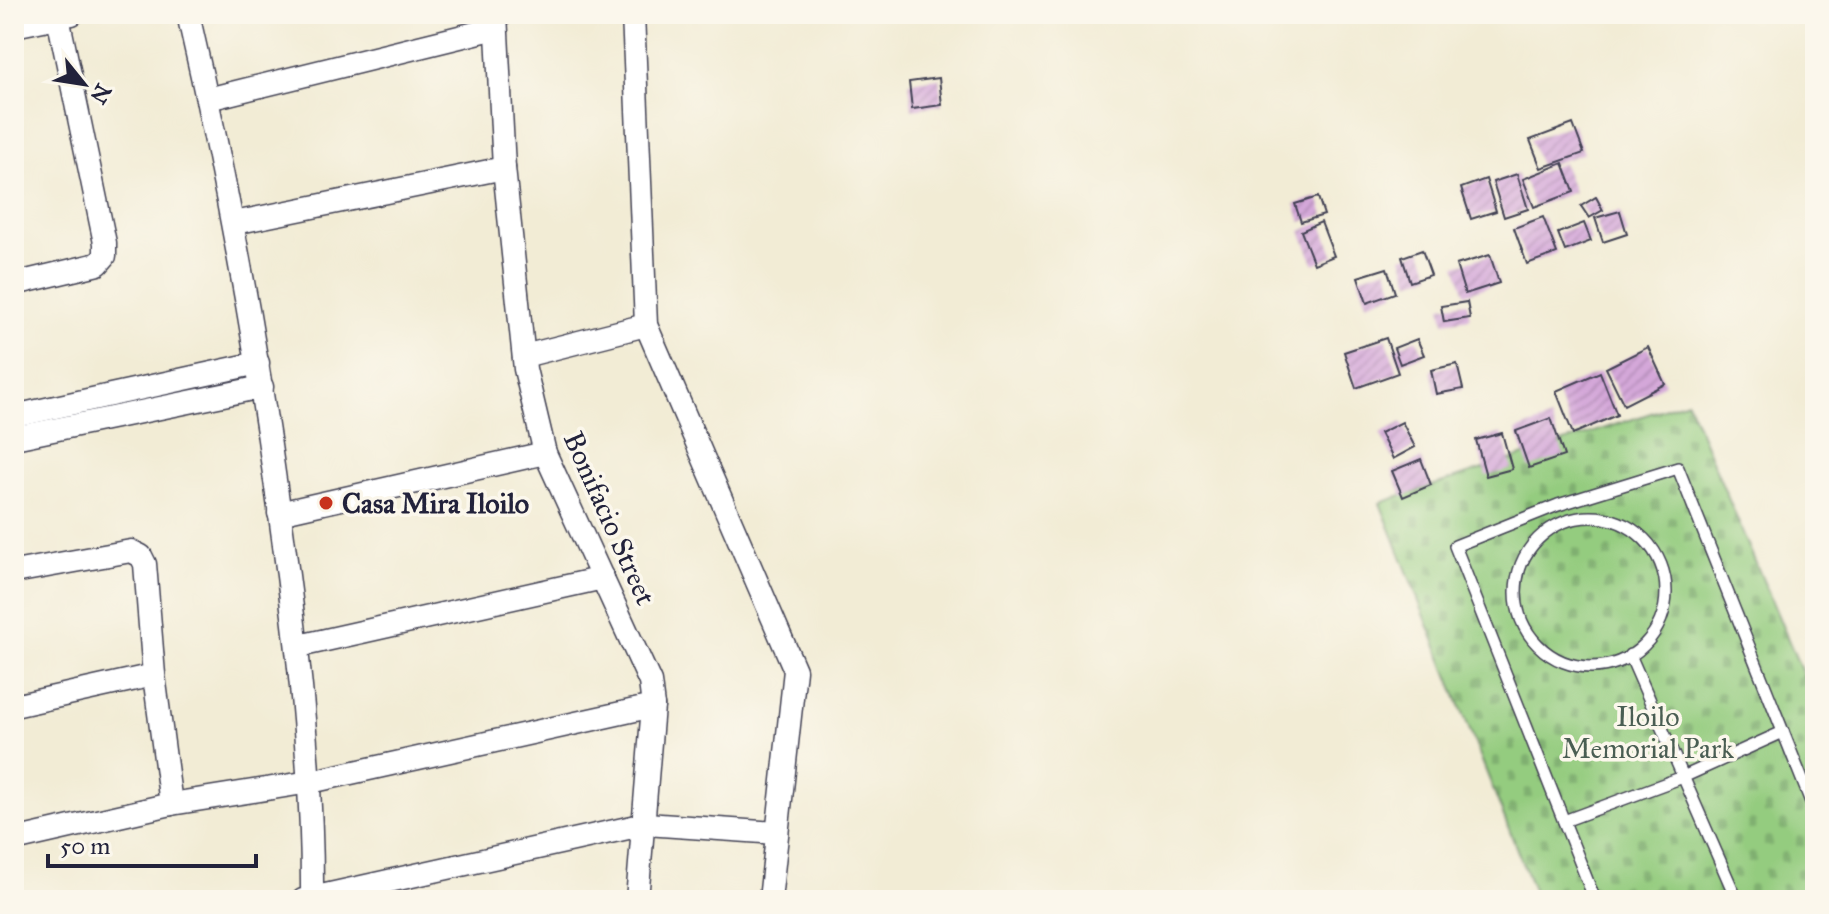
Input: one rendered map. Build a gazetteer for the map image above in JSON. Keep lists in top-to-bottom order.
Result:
{
  "streets": {
    "street": ["Bonifacio Street"]
  },
  "parks": ["Iloilo Memorial Park"],
  "places": ["Casa Mira Iloilo"],
  "scale_bar": "50 m",
  "north": "bottom right"
}
